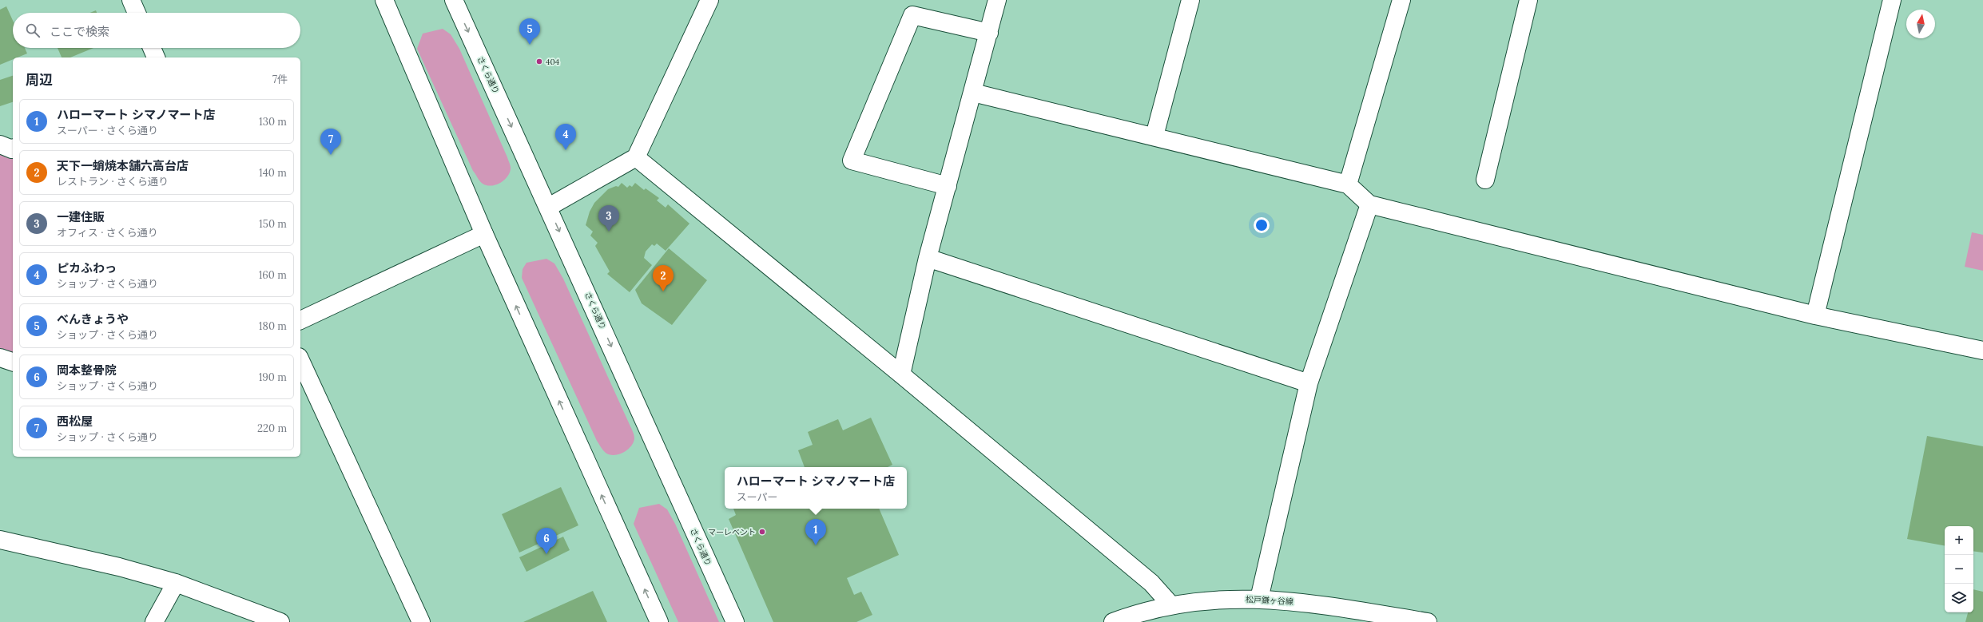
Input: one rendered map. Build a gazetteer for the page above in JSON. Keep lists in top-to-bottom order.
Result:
{
  "streets": {
    "street": ["さくら通り", "松戸鎌ヶ谷線"]
  },
  "places": ["404", "マーレベント"],
  "north": "top",
  "page": {
    "search": "ここで検索",
    "pins": [
      "5",
      "4",
      "7",
      "3",
      "2",
      "1",
      "6"
    ],
    "heading": ["周辺", "7件"],
    "list": [
      {
        "mark": "1",
        "name": "ハローマート シマノマート店",
        "note": "スーパー · さくら通り",
        "value": "130 m"
      },
      {
        "mark": "2",
        "name": "天下一蛸焼本舗六高台店",
        "note": "レストラン · さくら通り",
        "value": "140 m"
      },
      {
        "mark": "3",
        "name": "一建住販",
        "note": "オフィス · さくら通り",
        "value": "150 m"
      },
      {
        "mark": "4",
        "name": "ピカふわっ",
        "note": "ショップ · さくら通り",
        "value": "160 m"
      },
      {
        "mark": "5",
        "name": "べんきょうや",
        "note": "ショップ · さくら通り",
        "value": "180 m"
      },
      {
        "mark": "6",
        "name": "岡本整骨院",
        "note": "ショップ · さくら通り",
        "value": "190 m"
      },
      {
        "mark": "7",
        "name": "西松屋",
        "note": "ショップ · さくら通り",
        "value": "220 m"
      }
    ],
    "popup": ["ハローマート シマノマート店", "スーパー"],
    "map_buttons": ["+", "−"]
  }
}
